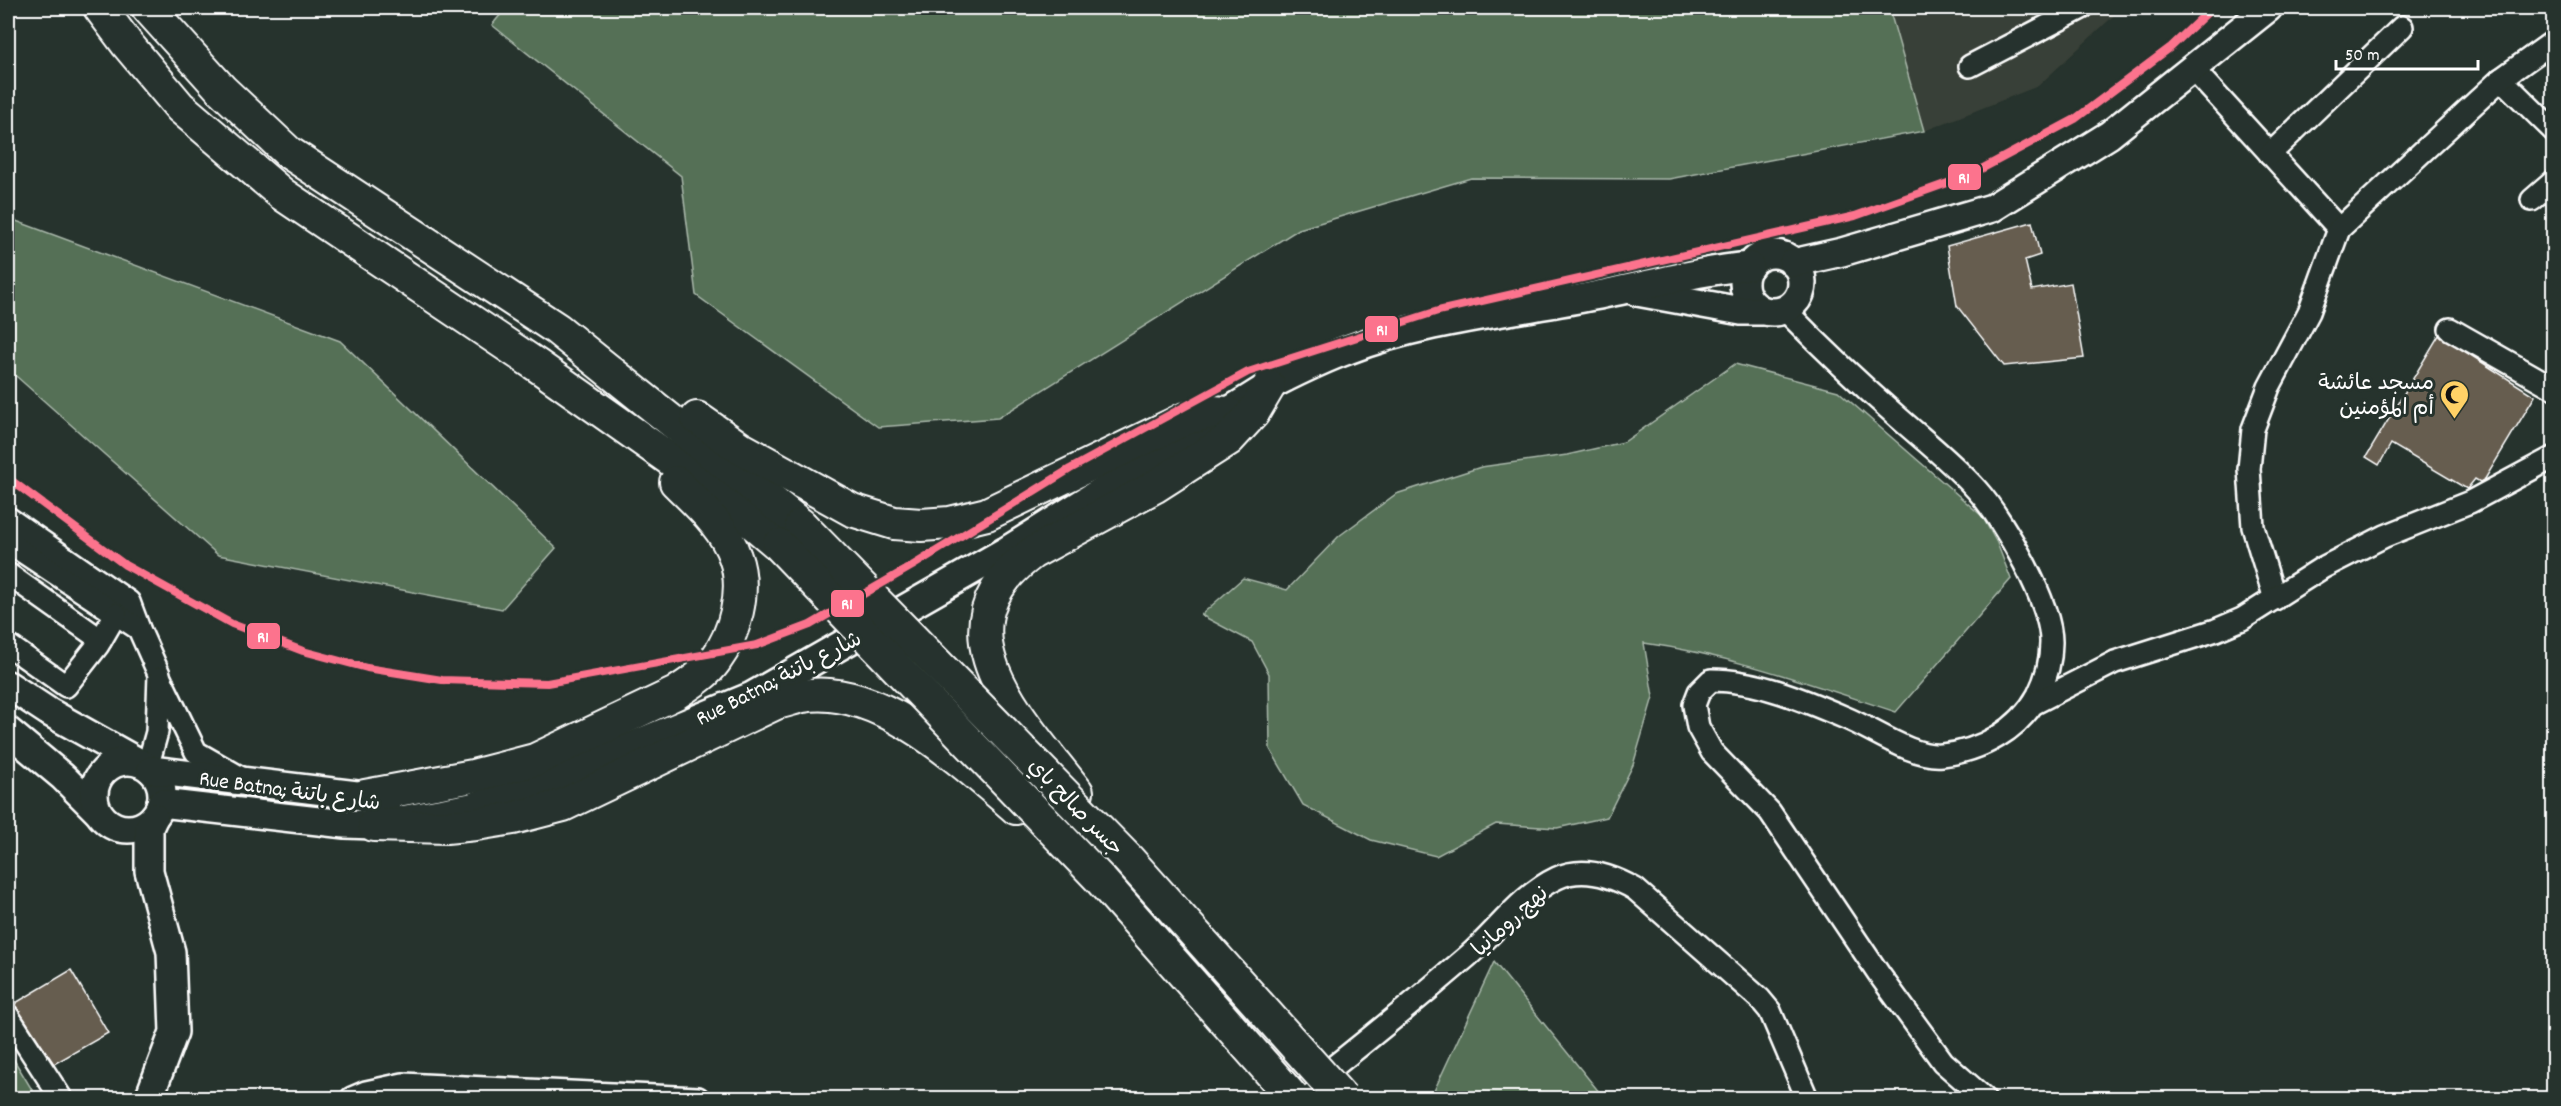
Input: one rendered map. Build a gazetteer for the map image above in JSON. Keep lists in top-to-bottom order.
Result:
{
  "streets": {
    "highway": ["جسر صالح باي"],
    "main road": ["Rue Batna; شارع باتنة"],
    "street": ["نهج رومانيا"]
  },
  "places": {
    "mosque": ["مسجد عائشة أم المؤمنين"]
  },
  "lines": ["transit line R1"],
  "scale_bar": "50 m"
}
